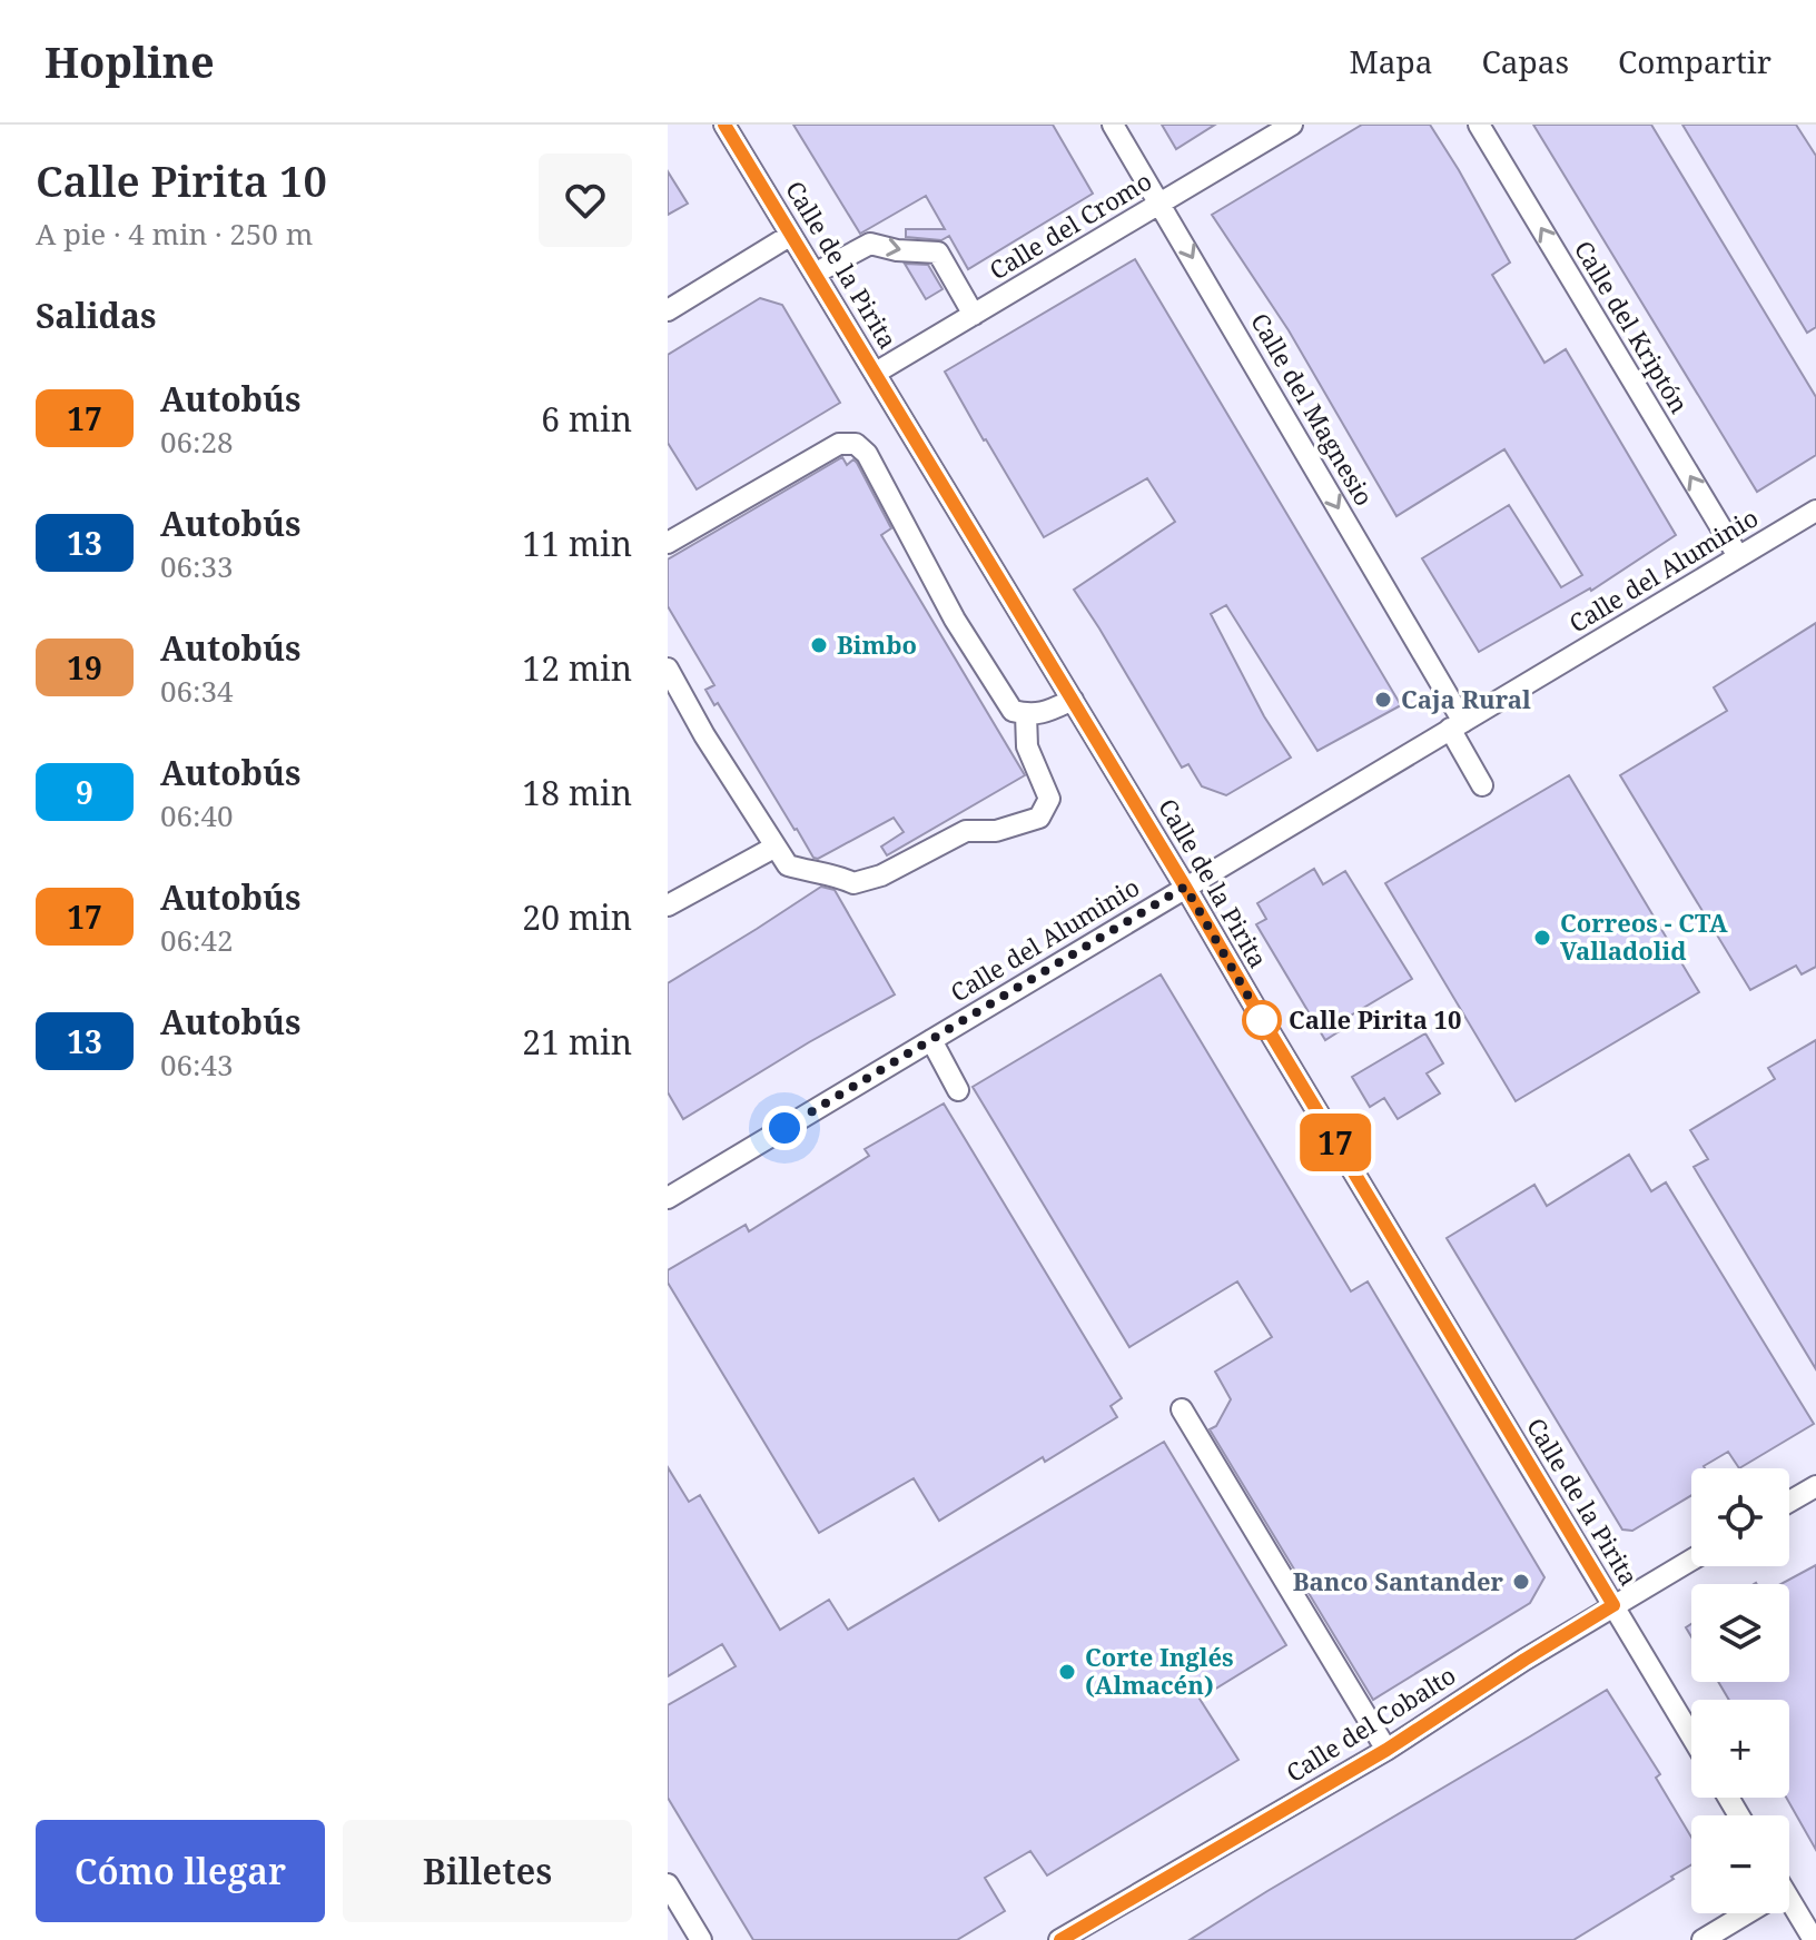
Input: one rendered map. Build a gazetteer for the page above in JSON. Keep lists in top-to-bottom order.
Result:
{
  "streets": {
    "street": [
      "Calle del Cromo",
      "Calle de la Pirita",
      "Calle del Kriptón",
      "Calle del Magnesio",
      "Calle del Aluminio",
      "Calle del Cobalto"
    ]
  },
  "crossings": [
    ["Calle del Cromo", "Calle de la Pirita"],
    ["Calle del Cromo", "Calle del Magnesio"],
    ["Calle de la Pirita", "Calle del Aluminio"],
    ["Calle de la Pirita", "Calle del Cobalto"],
    ["Calle del Kriptón", "Calle del Aluminio"],
    ["Calle del Magnesio", "Calle del Aluminio"]
  ],
  "one_way": ["Calle del Kriptón", "Calle del Magnesio"],
  "places": [
    "Bimbo",
    "Caja Rural",
    "Correos - CTA Valladolid",
    "Calle Pirita 10",
    "Banco Santander",
    "Corte Inglés (Almacén)"
  ],
  "lines": ["bus line 17"],
  "page": {
    "header": "Hopline",
    "nav": ["Mapa", "Capas", "Compartir"],
    "heading": [
      ["Calle Pirita 10", "A pie · 4 min · 250 m"],
      "Salidas"
    ],
    "on_map": "17",
    "list": [
      {
        "mark": "17",
        "name": "Autobús",
        "note": "06:28",
        "value": "6 min"
      },
      {
        "mark": "13",
        "name": "Autobús",
        "note": "06:33",
        "value": "11 min"
      },
      {
        "mark": "19",
        "name": "Autobús",
        "note": "06:34",
        "value": "12 min"
      },
      {
        "mark": "9",
        "name": "Autobús",
        "note": "06:40",
        "value": "18 min"
      },
      {
        "mark": "17",
        "name": "Autobús",
        "note": "06:42",
        "value": "20 min"
      },
      {
        "mark": "13",
        "name": "Autobús",
        "note": "06:43",
        "value": "21 min"
      }
    ],
    "map_buttons": ["+", "−"],
    "buttons": ["Cómo llegar", "Billetes"]
  }
}
